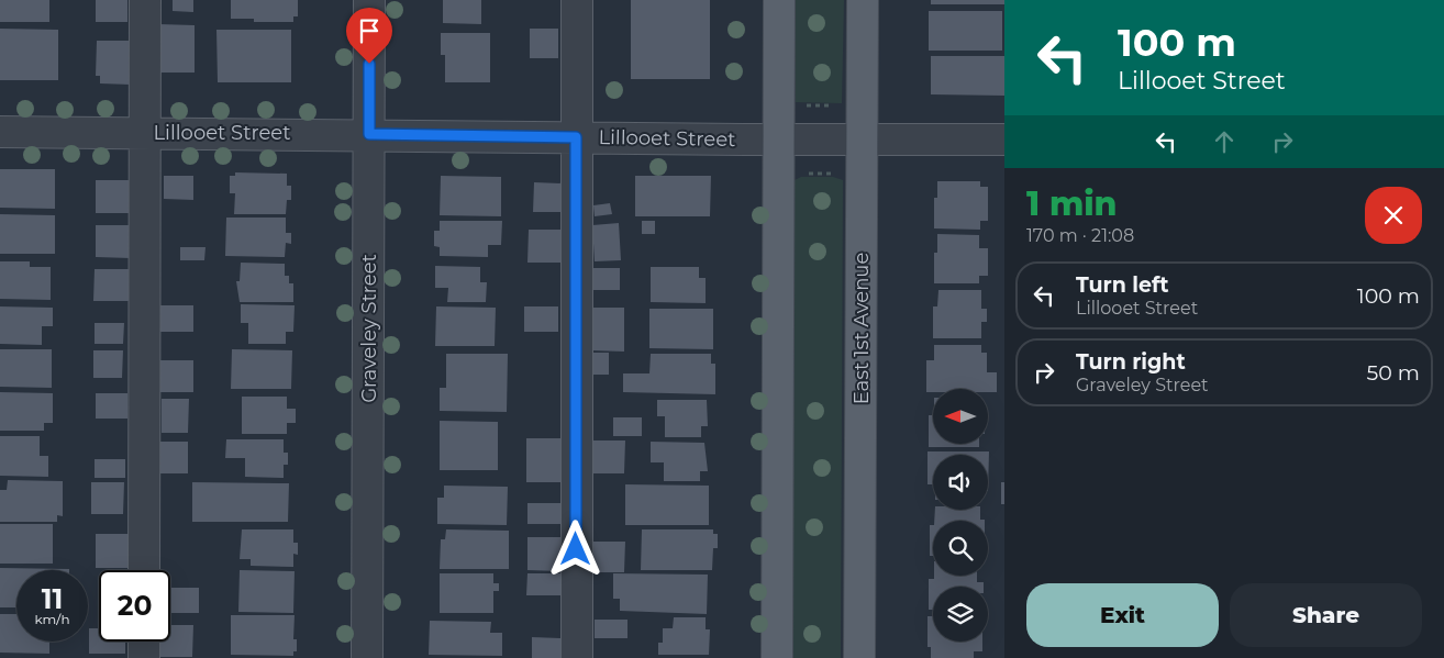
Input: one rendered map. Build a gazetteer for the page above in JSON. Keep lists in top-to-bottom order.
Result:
{
  "streets": {
    "main road": ["East 1st Avenue"],
    "street": ["Lillooet Street", "Graveley Street"]
  },
  "crossings": [
    ["Lillooet Street", "Graveley Street"],
    ["Lillooet Street", "East 1st Avenue"]
  ],
  "north": "left",
  "page": {
    "turn": ["100 m", "Lillooet Street"],
    "heading": ["1 min", "170 m · 21:08"],
    "list": [
      {
        "name": "Turn left",
        "note": "Lillooet Street",
        "value": "100 m"
      },
      {
        "name": "Turn right",
        "note": "Graveley Street",
        "value": "50 m"
      }
    ],
    "speed": "11 km/h",
    "limit": "20",
    "buttons": ["Exit", "Share"]
  }
}
